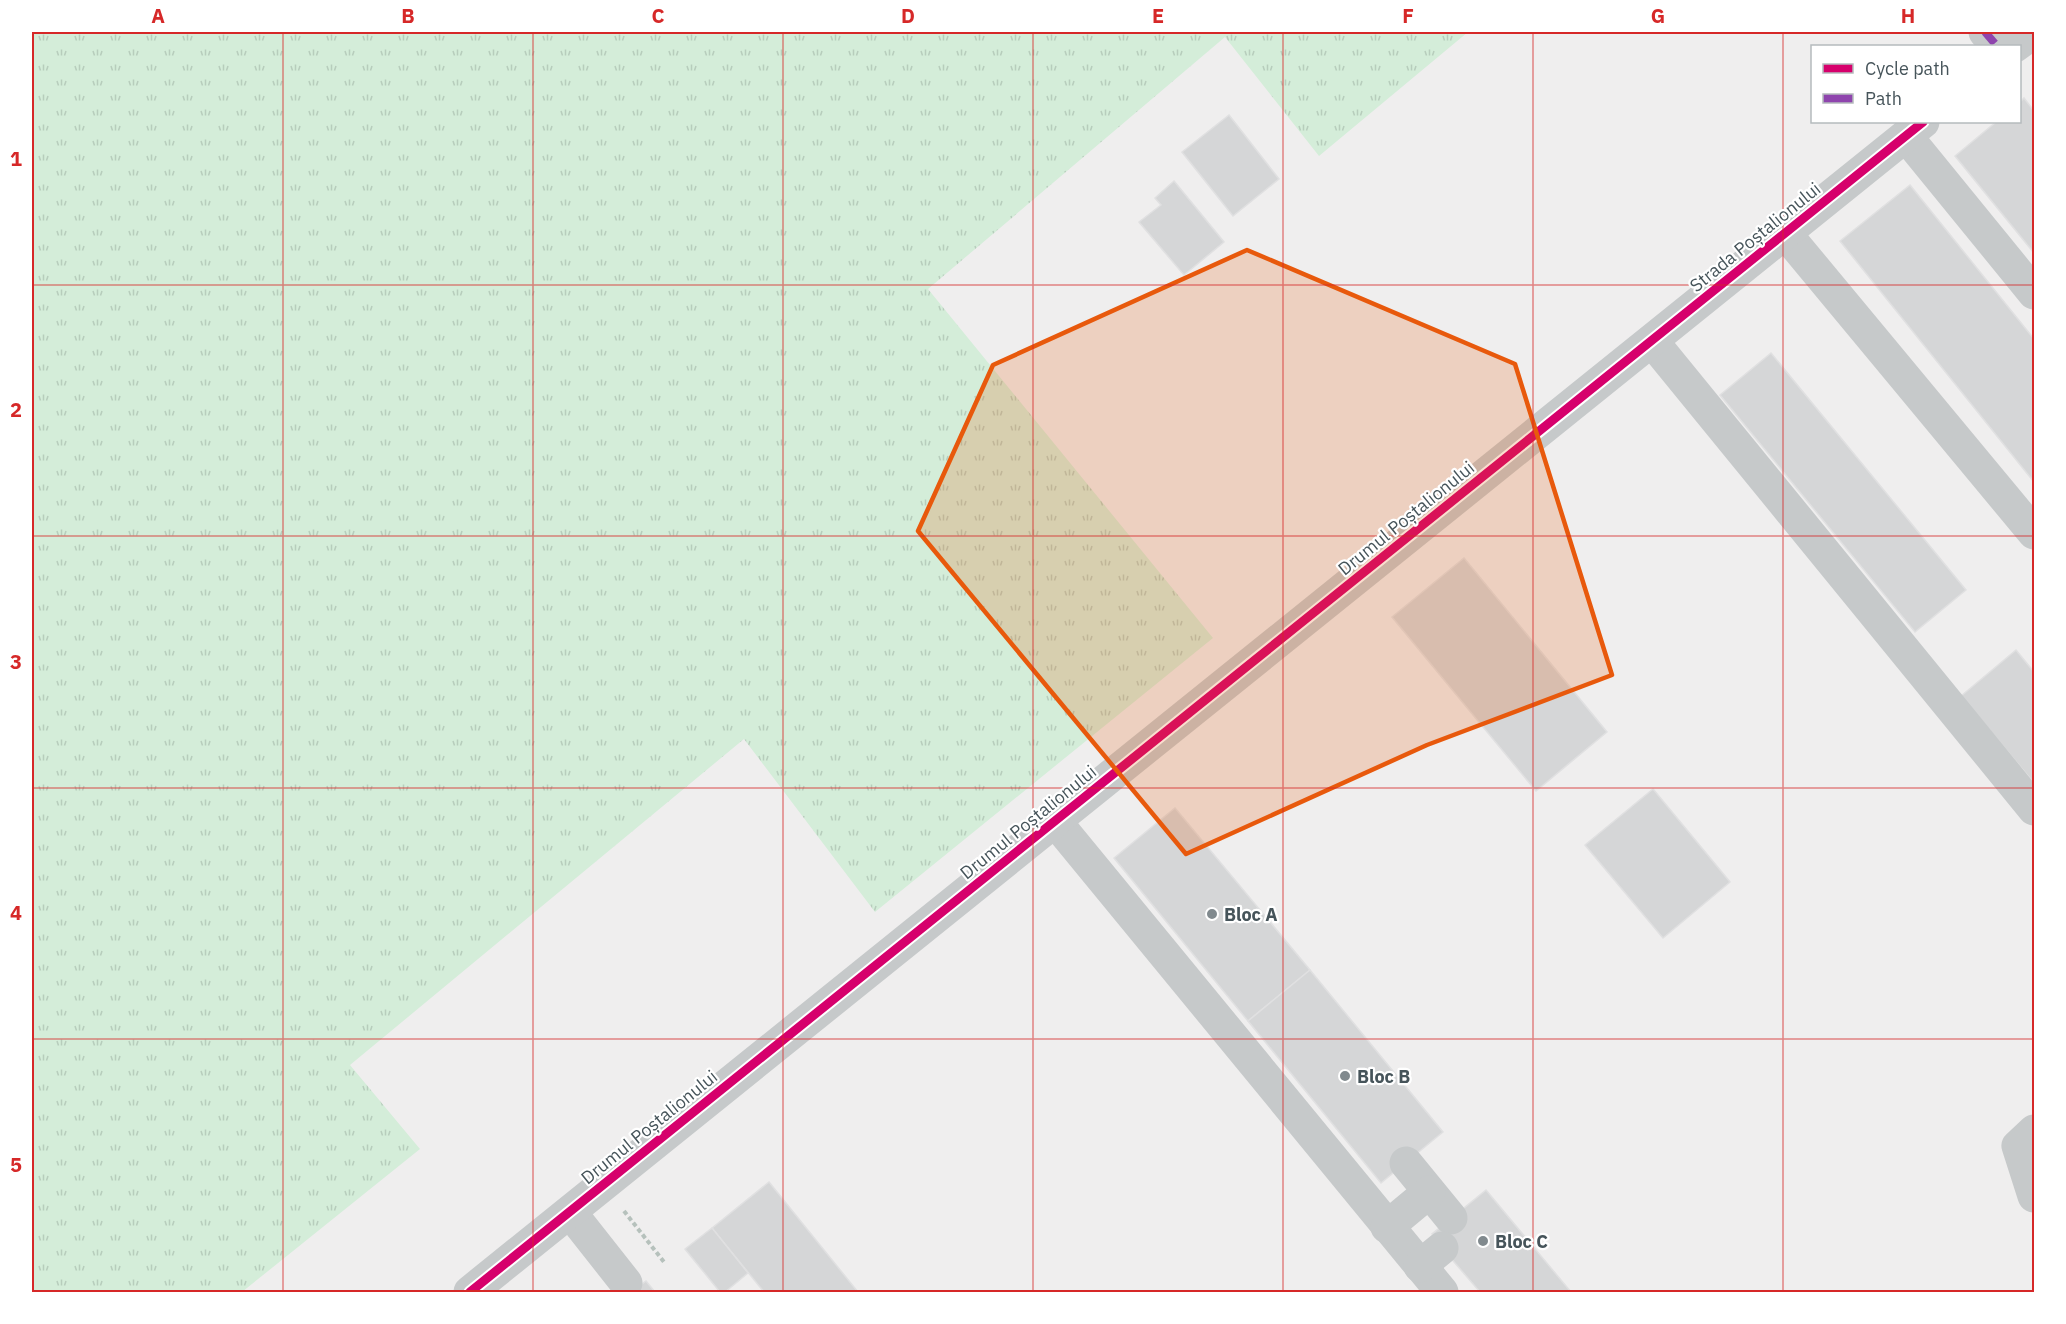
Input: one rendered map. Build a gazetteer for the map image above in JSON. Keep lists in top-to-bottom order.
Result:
{
  "streets": {
    "street": ["Strada Poștalionului", "Drumul Poștalionului"]
  },
  "crossings": [
    ["Strada Poștalionului", "Drumul Poștalionului"]
  ],
  "places": ["Bloc A", "Bloc B", "Bloc C"],
  "legend": ["Cycle path", "Path"],
  "grid": {
    "columns": [
      "A",
      "B",
      "C",
      "D",
      "E",
      "F",
      "G",
      "H"
    ],
    "rows": [
      "1",
      "2",
      "3",
      "4",
      "5"
    ]
  }
}
